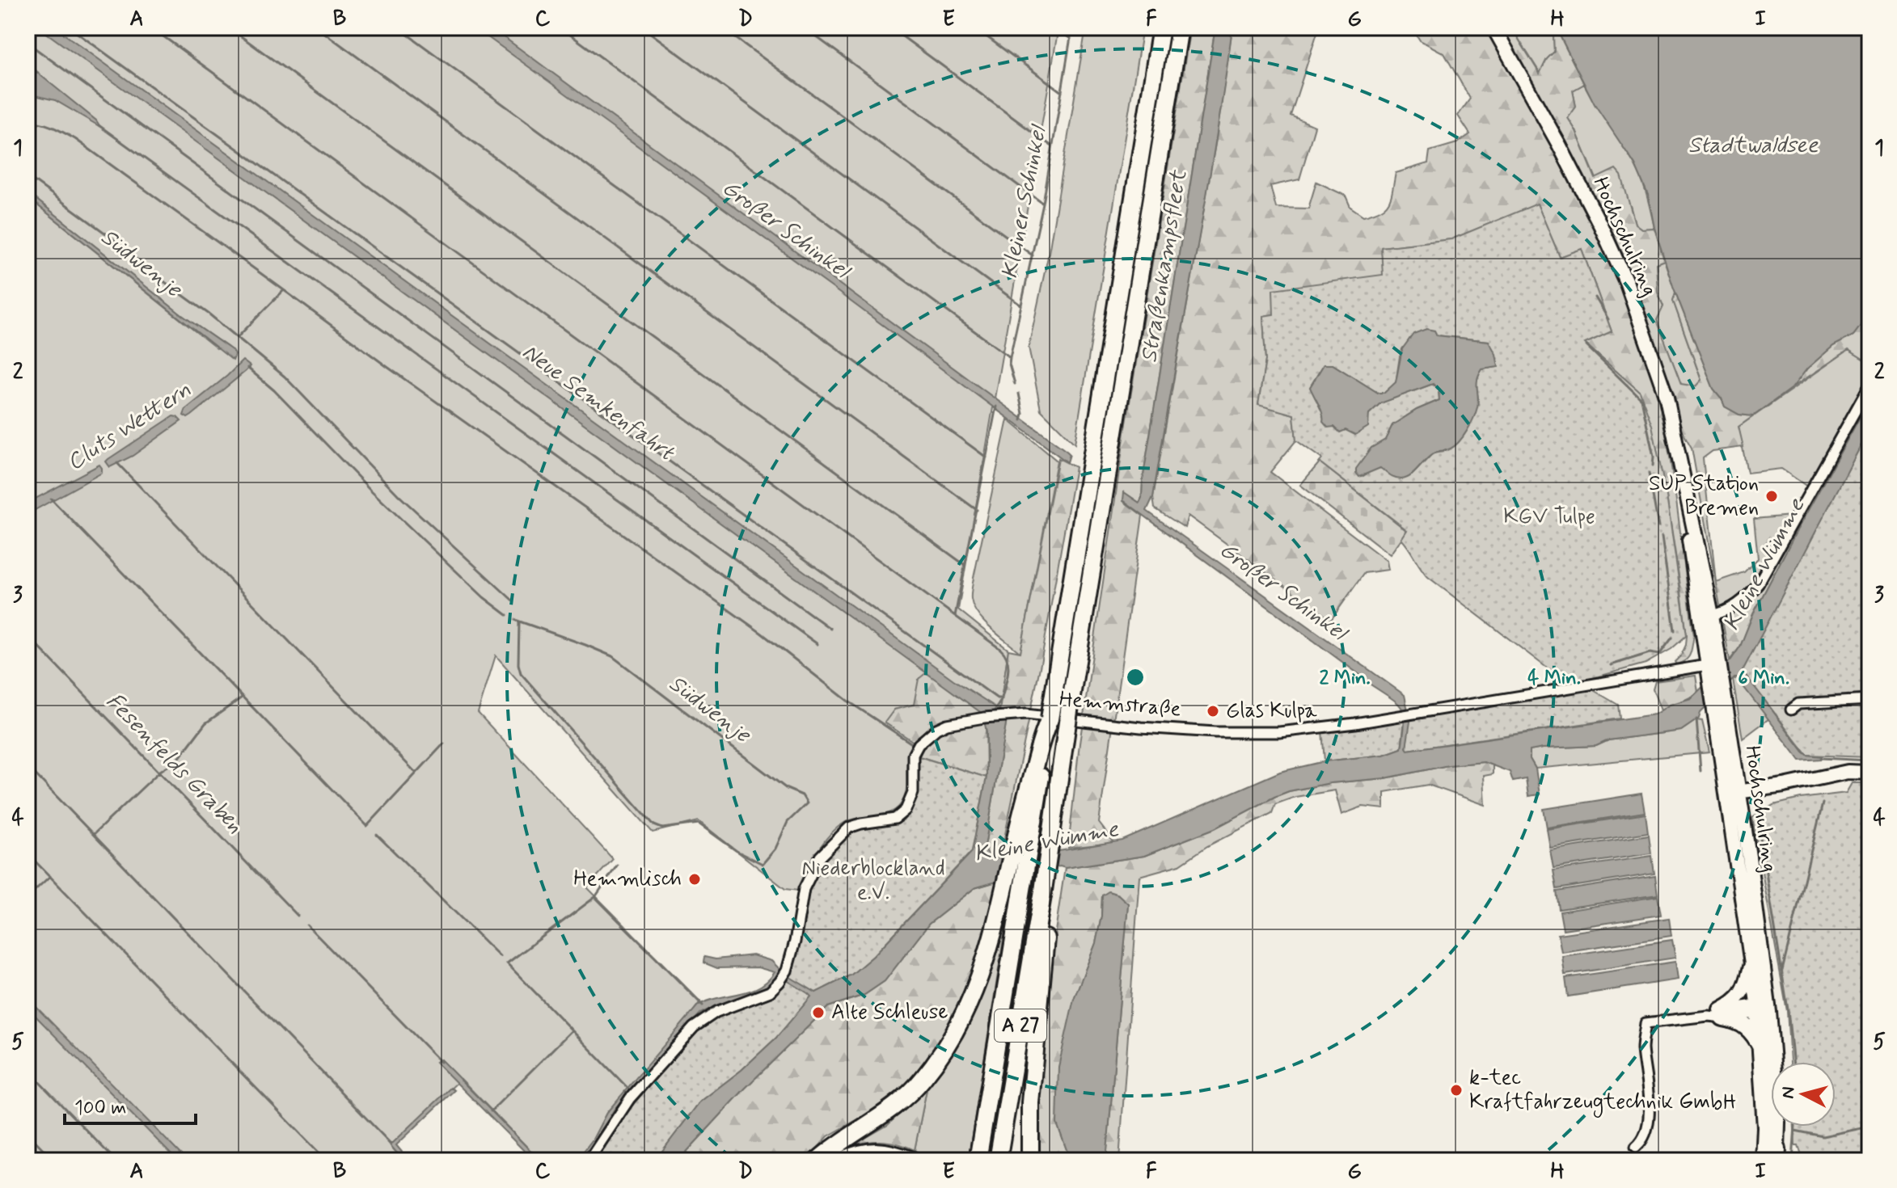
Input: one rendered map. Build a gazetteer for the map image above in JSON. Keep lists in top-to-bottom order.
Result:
{
  "streets": {
    "highway": ["A 27"],
    "street": ["Hochschulring", "Hemmstraße"]
  },
  "crossings": [
    ["Hochschulring", "Hemmstraße"]
  ],
  "water": [
    "Stadtwaldsee",
    "Kleiner Schinkel",
    "Großer Schinkel",
    "Südwenje",
    "Straßenkampsfleet",
    "Neue Semkenfahrt",
    "Cluts Wettern",
    "Kleine Wümme",
    "Fesenfelds Graben"
  ],
  "parks": ["KGV Tulpe", "Niederblockland e.V."],
  "places": [
    "SUP Station Bremen",
    "Glas Kulpa",
    "Hemmlisch",
    "Alte Schleuse",
    "k-tec Kraftfahrzeugtechnik GmbH"
  ],
  "scale_bar": "100 m",
  "north": "left",
  "grid": {
    "columns": [
      "A",
      "B",
      "C",
      "D",
      "E",
      "F",
      "G",
      "H",
      "I"
    ],
    "rows": [
      "1",
      "2",
      "3",
      "4",
      "5"
    ]
  },
  "rings": ["2 Min.", "4 Min.", "6 Min."]
}
